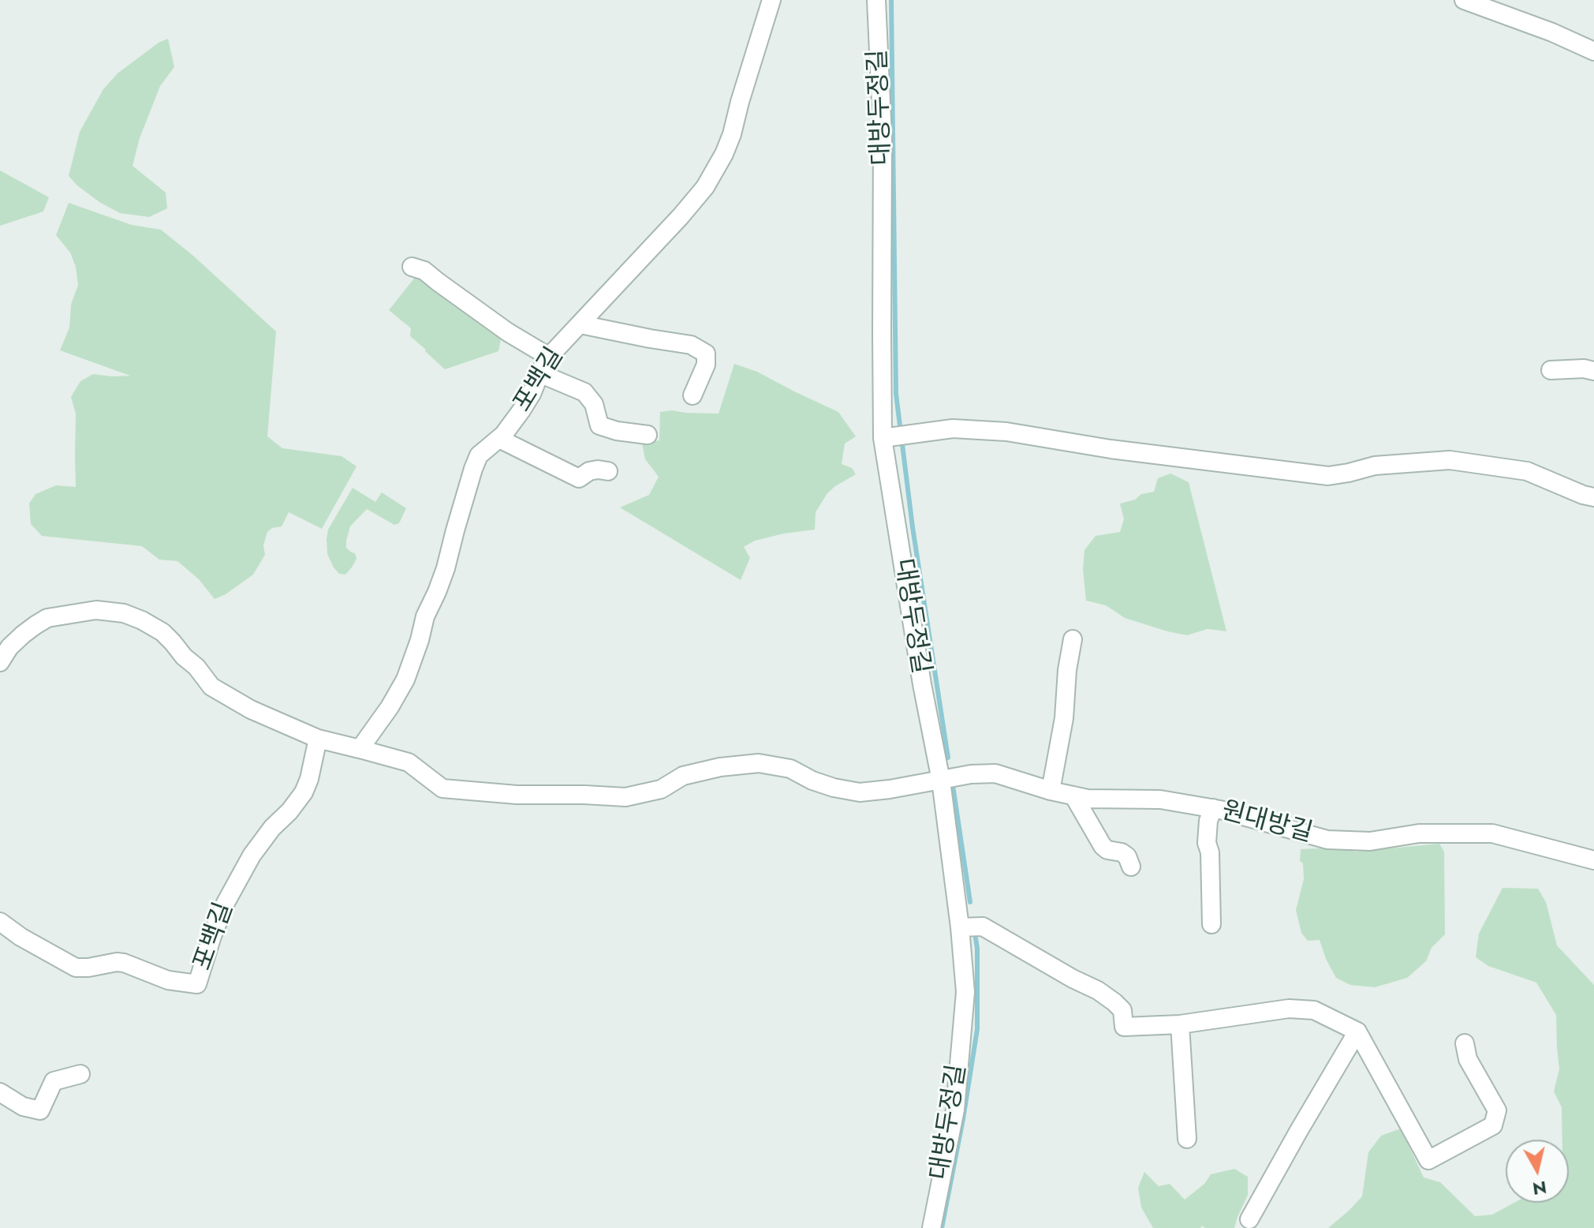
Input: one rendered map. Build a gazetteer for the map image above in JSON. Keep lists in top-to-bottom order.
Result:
{
  "streets": {
    "street": ["대방두정길", "포백길", "원대방길"]
  },
  "crossings": [
    ["대방두정길", "원대방길"]
  ],
  "north": "bottom"
}
